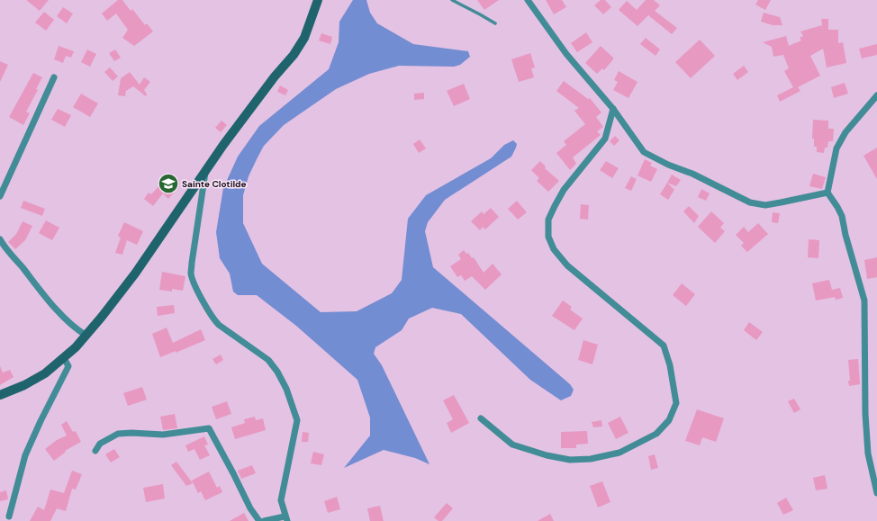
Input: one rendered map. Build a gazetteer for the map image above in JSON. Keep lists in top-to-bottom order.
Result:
{
  "places": {
    "school or university": ["Sainte Clotilde"]
  }
}
